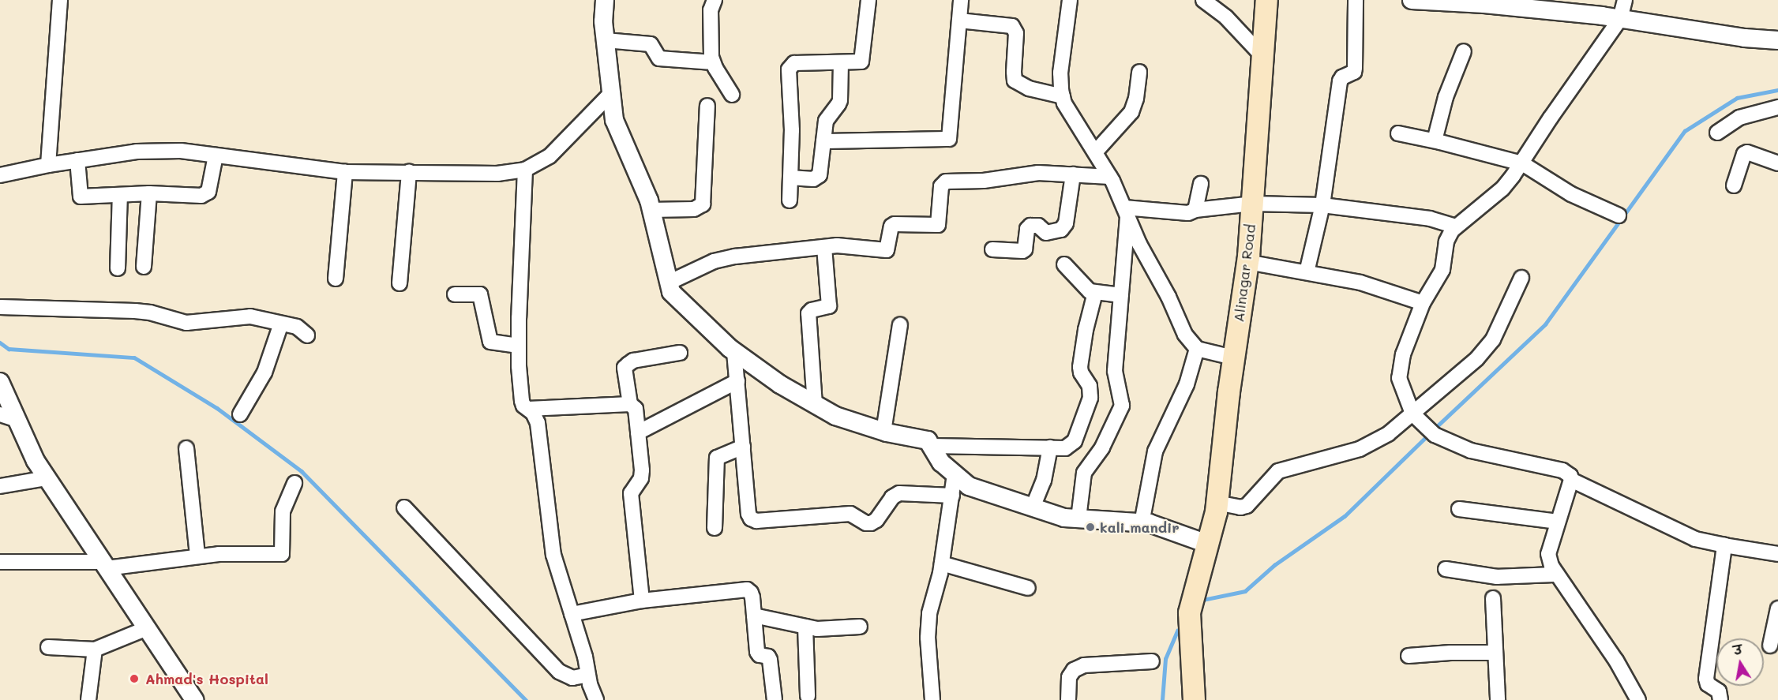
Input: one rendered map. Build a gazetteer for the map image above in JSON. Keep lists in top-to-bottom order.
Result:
{
  "streets": {
    "main road": ["Alinagar Road"]
  },
  "places": ["kali mandir", "Ahmad's Hospital"],
  "north": "top"
}
